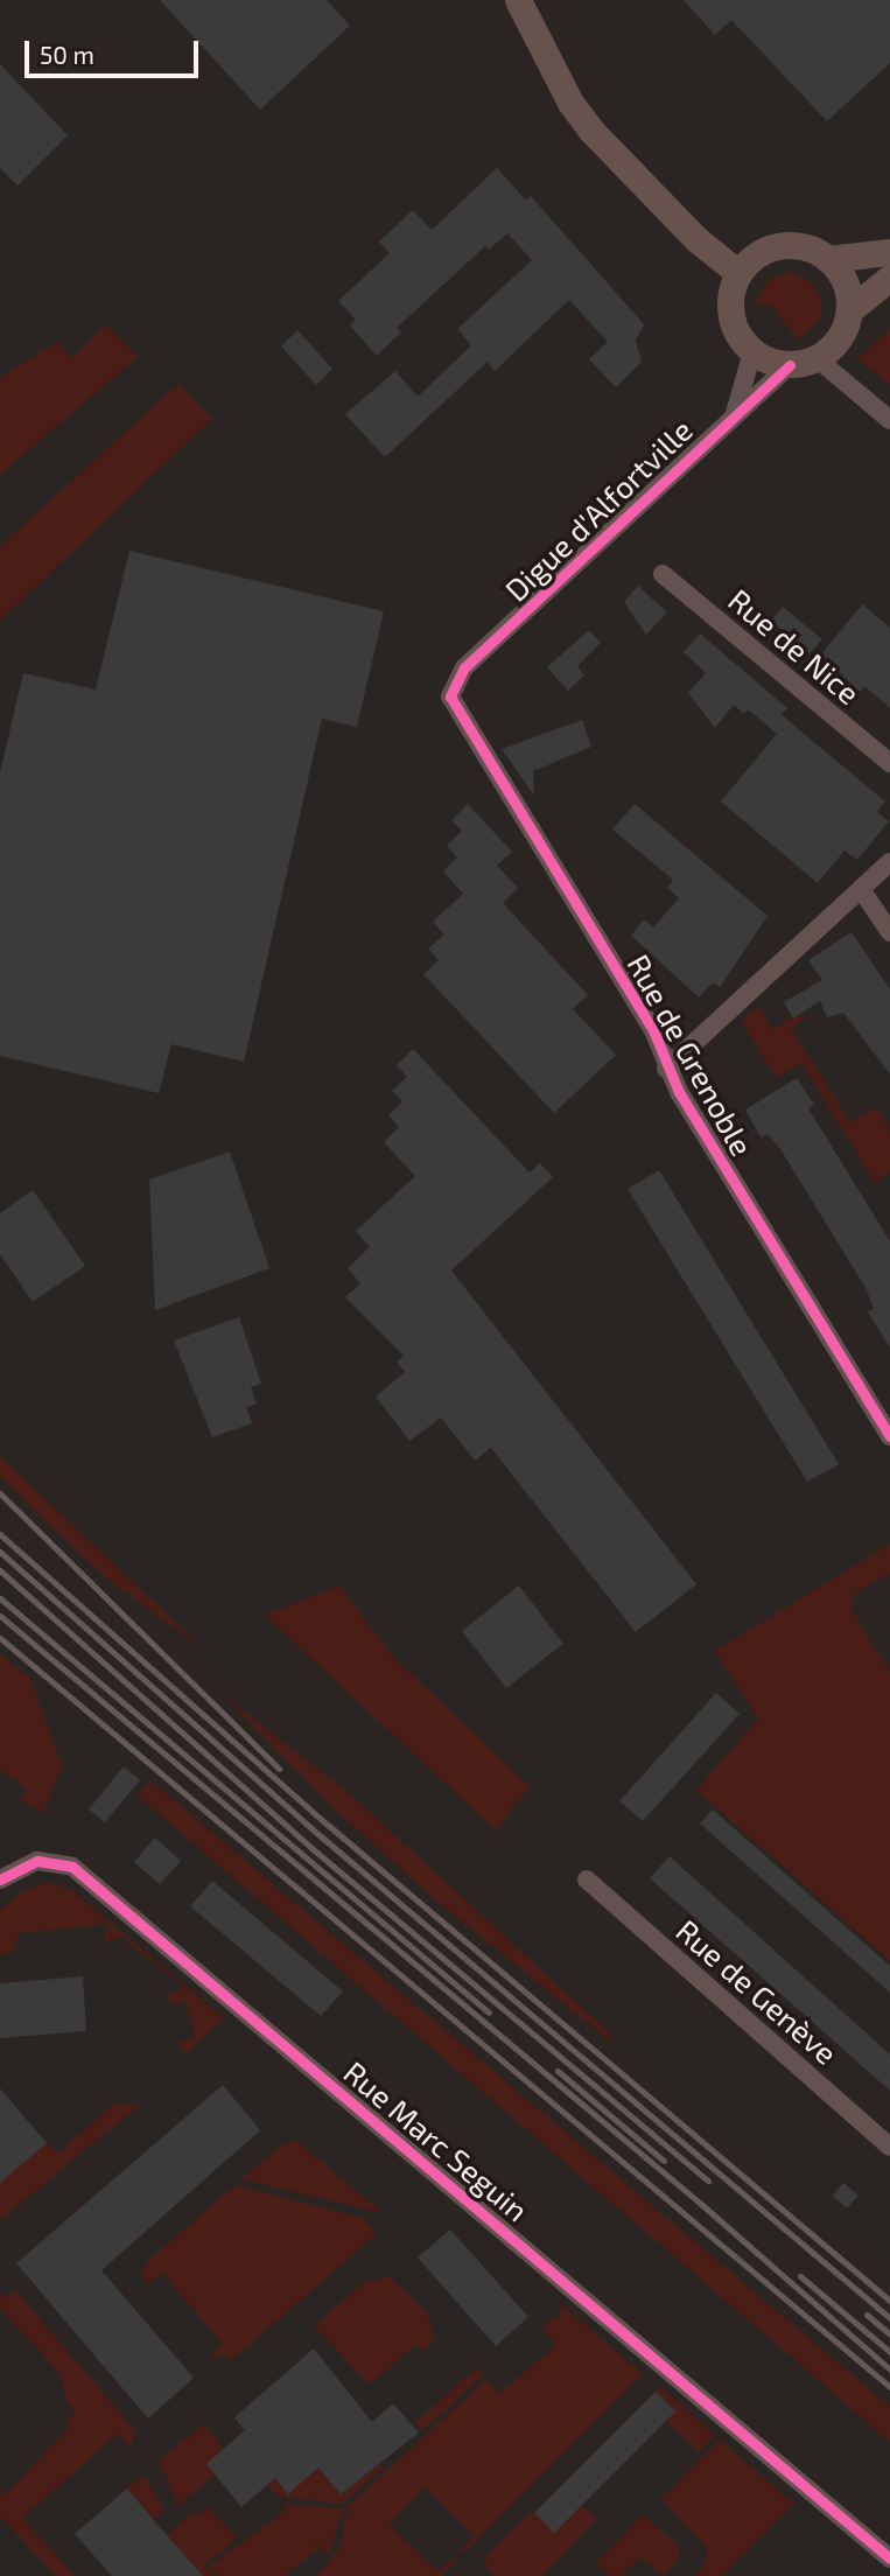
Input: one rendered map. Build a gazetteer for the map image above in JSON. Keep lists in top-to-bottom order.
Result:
{
  "streets": {
    "street": [
      "Digue d'Alfortville",
      "Rue de Nice",
      "Rue de Grenoble",
      "Rue de Genève",
      "Rue Marc Seguin"
    ]
  },
  "crossings": [
    ["Digue d'Alfortville", "Rue de Grenoble"]
  ],
  "scale_bar": "50 m"
}
